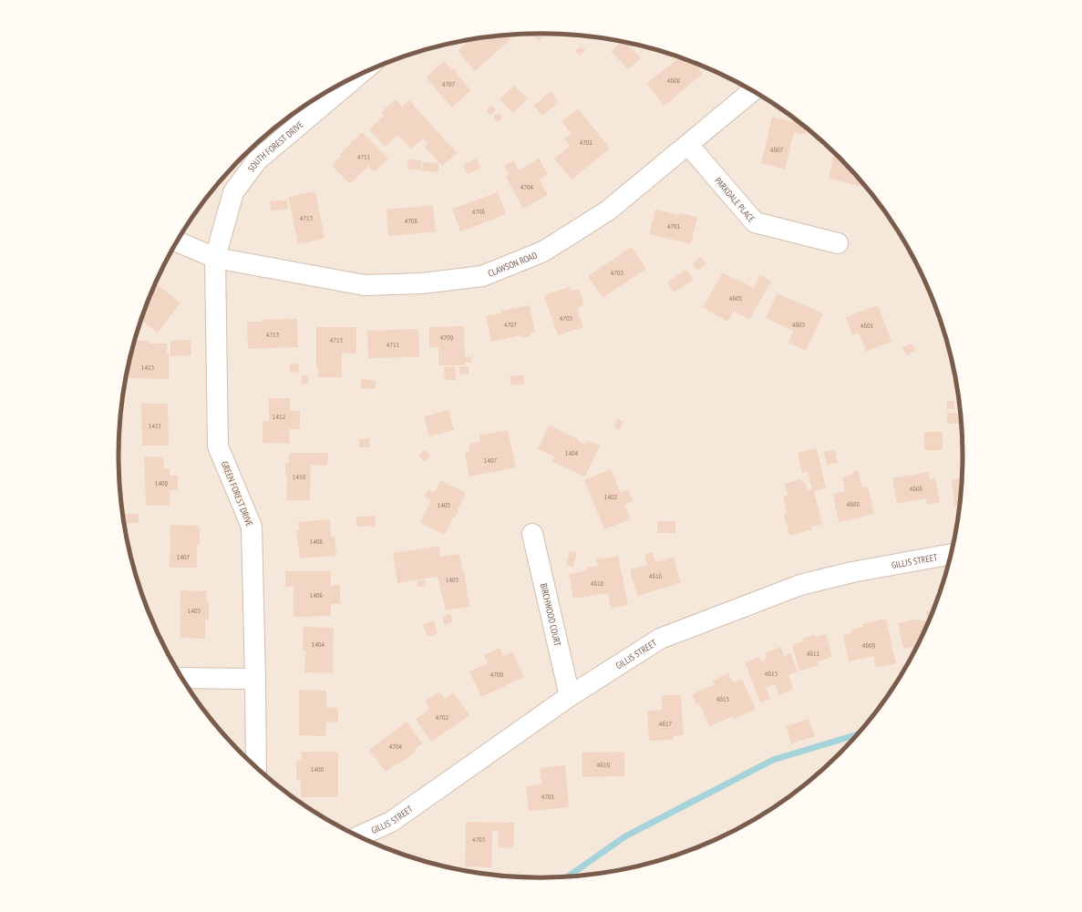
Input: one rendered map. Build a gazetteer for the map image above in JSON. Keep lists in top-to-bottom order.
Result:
{
  "streets": {
    "street": [
      "SOUTH FOREST DRIVE",
      "PARKDALE PLACE",
      "CLAWSON ROAD",
      "GREEN FOREST DRIVE",
      "GILLIS STREET",
      "BIRCHWOOD COURT"
    ]
  },
  "crossings": [
    ["SOUTH FOREST DRIVE", "CLAWSON ROAD"],
    ["SOUTH FOREST DRIVE", "GREEN FOREST DRIVE"],
    ["PARKDALE PLACE", "CLAWSON ROAD"],
    ["CLAWSON ROAD", "GREEN FOREST DRIVE"],
    ["GILLIS STREET", "BIRCHWOOD COURT"]
  ],
  "house_numbers": [
    "4608",
    "4707",
    "4702",
    "4607",
    "4711",
    "4704",
    "4706",
    "4713",
    "4708",
    "4701",
    "4703",
    "4605",
    "4705",
    "4707",
    "4603",
    "4601",
    "4713",
    "4709",
    "4715",
    "4711",
    "1413",
    "1412",
    "1411",
    "1404",
    "1407",
    "1410",
    "1409",
    "4606",
    "1402",
    "4608",
    "1405",
    "1408",
    "1407",
    "4616",
    "1403",
    "4618",
    "1406",
    "1405",
    "1404",
    "4609",
    "4611",
    "4613",
    "4700",
    "4615",
    "4702",
    "4617",
    "4704",
    "4619",
    "1400",
    "4701",
    "4703"
  ]
}
